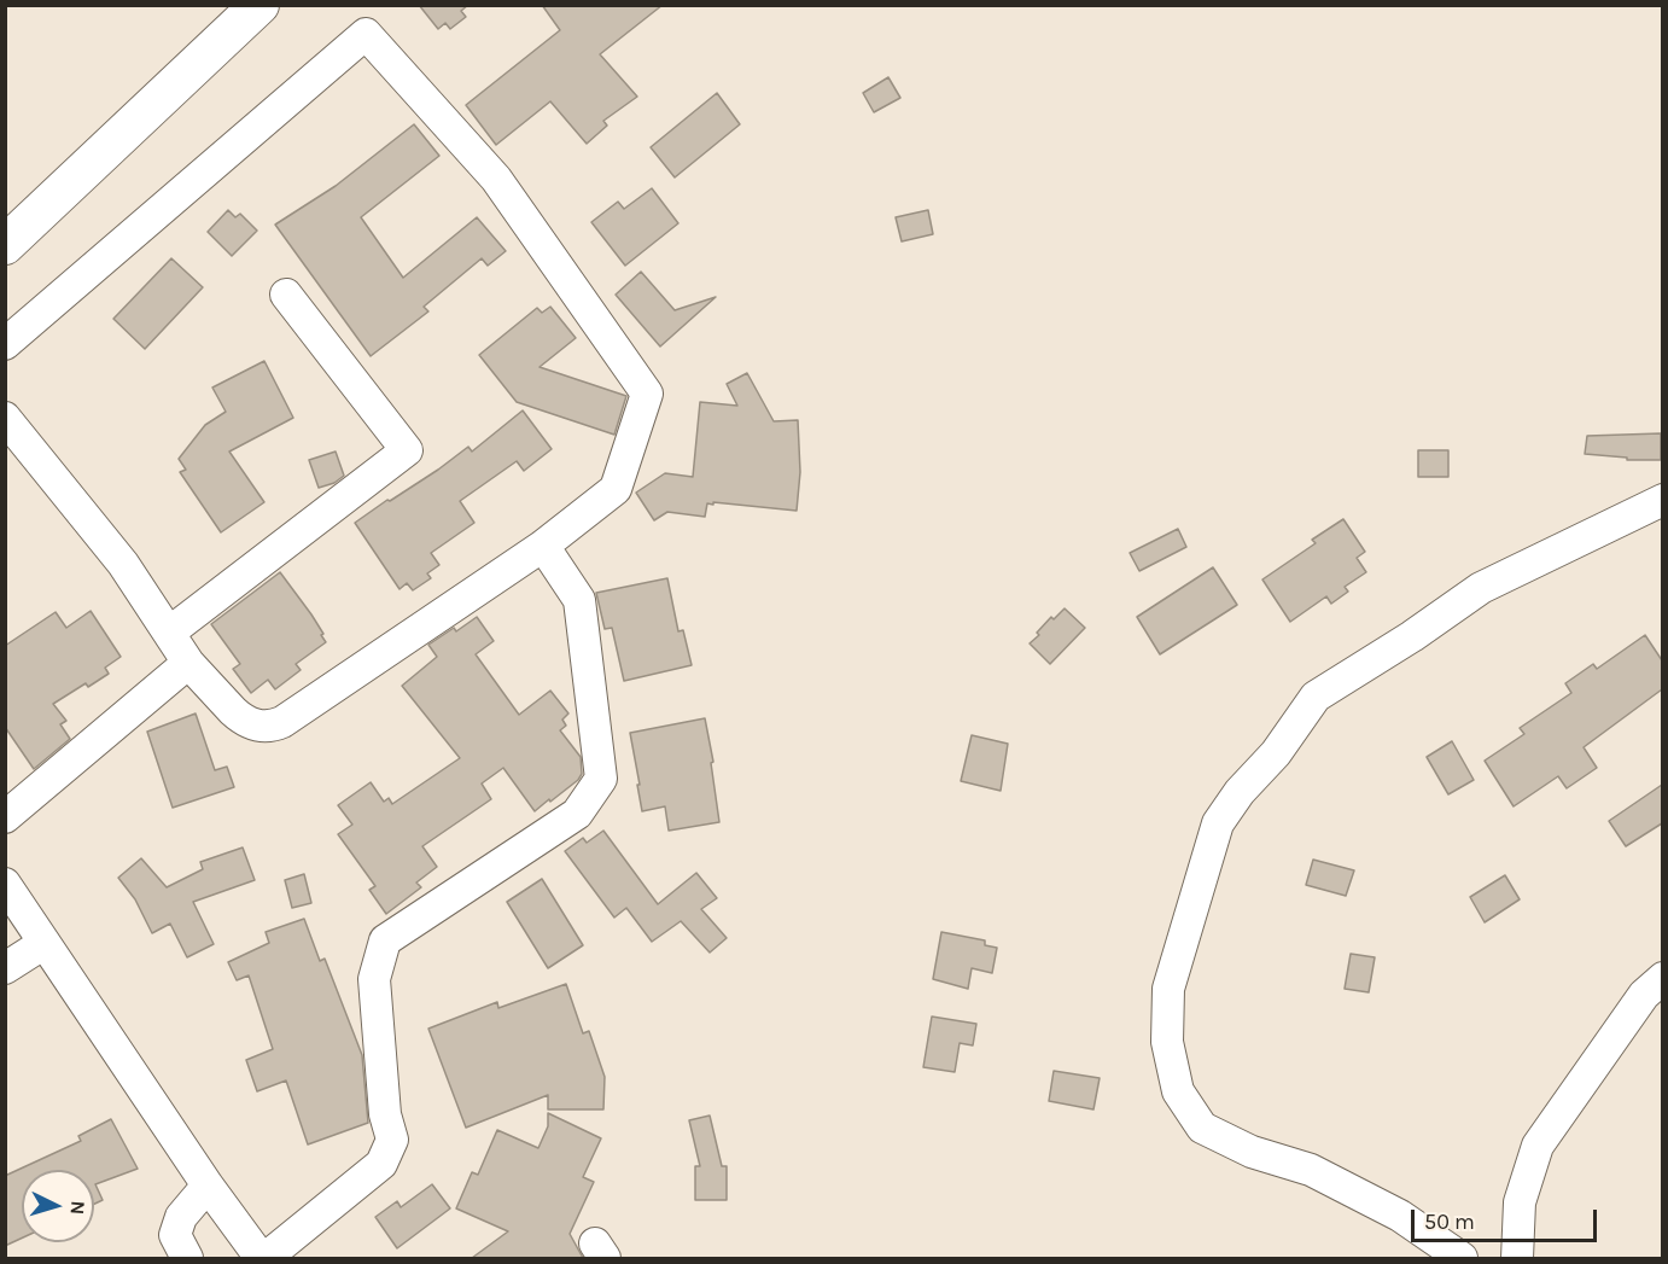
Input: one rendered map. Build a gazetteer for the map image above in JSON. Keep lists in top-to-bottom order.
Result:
{
  "scale_bar": "50 m",
  "north": "right"
}
